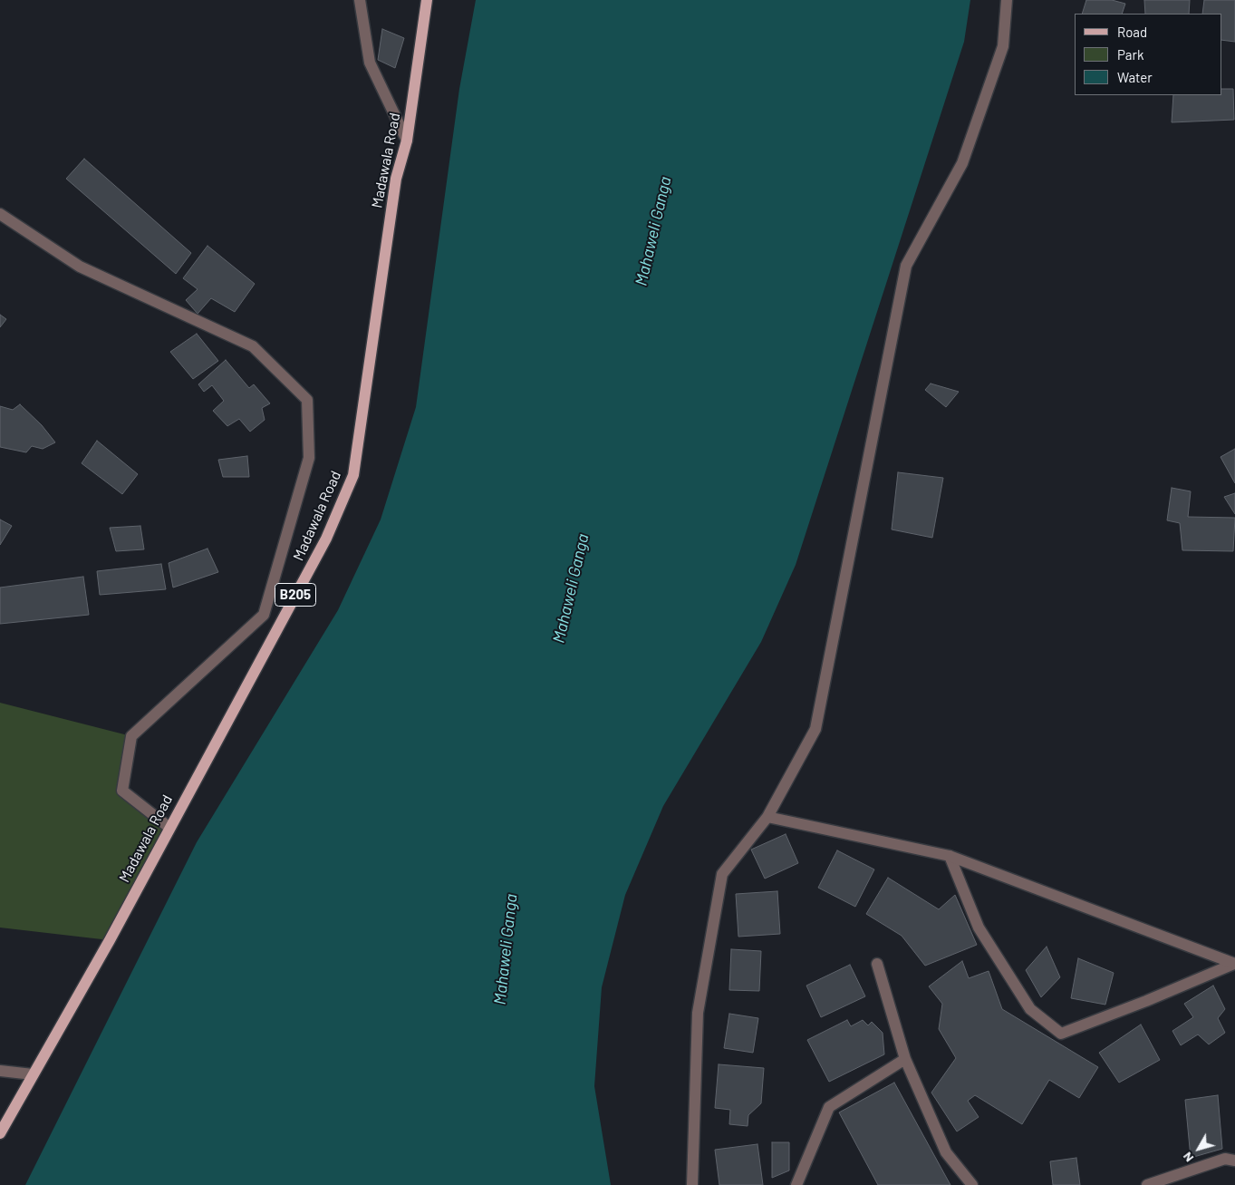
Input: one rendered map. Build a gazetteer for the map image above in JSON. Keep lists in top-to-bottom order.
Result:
{
  "streets": {
    "main road": ["Madawala Road", "B205"]
  },
  "water": ["Mahaweli Ganga"],
  "legend": ["Road", "Park", "Water"],
  "north": "bottom left"
}
